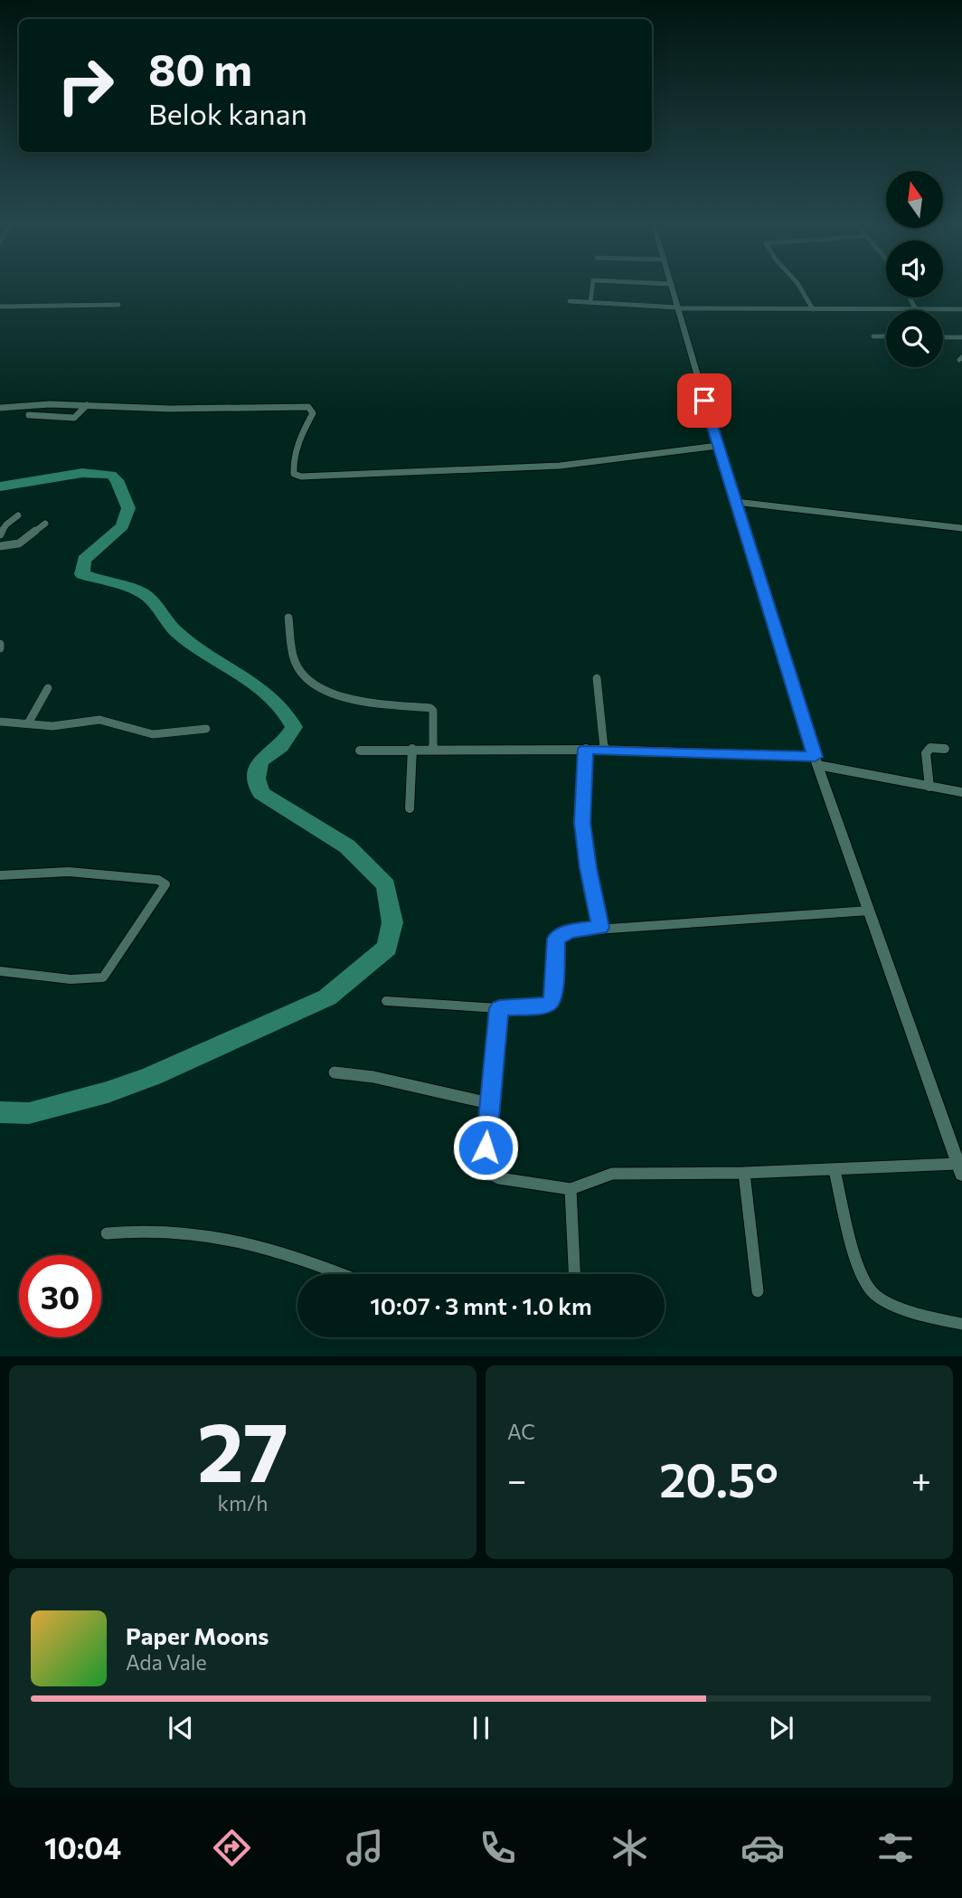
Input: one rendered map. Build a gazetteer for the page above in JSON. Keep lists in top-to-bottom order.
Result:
{
  "north": "top",
  "page": {
    "turn": ["80 m", "Belok kanan"],
    "limit": "30",
    "trip": "10:07 · 3 mnt · 1.0 km",
    "tile": [
      ["27", "km/h"],
      "AC"
    ],
    "heat": ["−", "20.5°", "+"],
    "song": ["Paper Moons", "Ada Vale"],
    "tabs": "10:04"
  }
}
